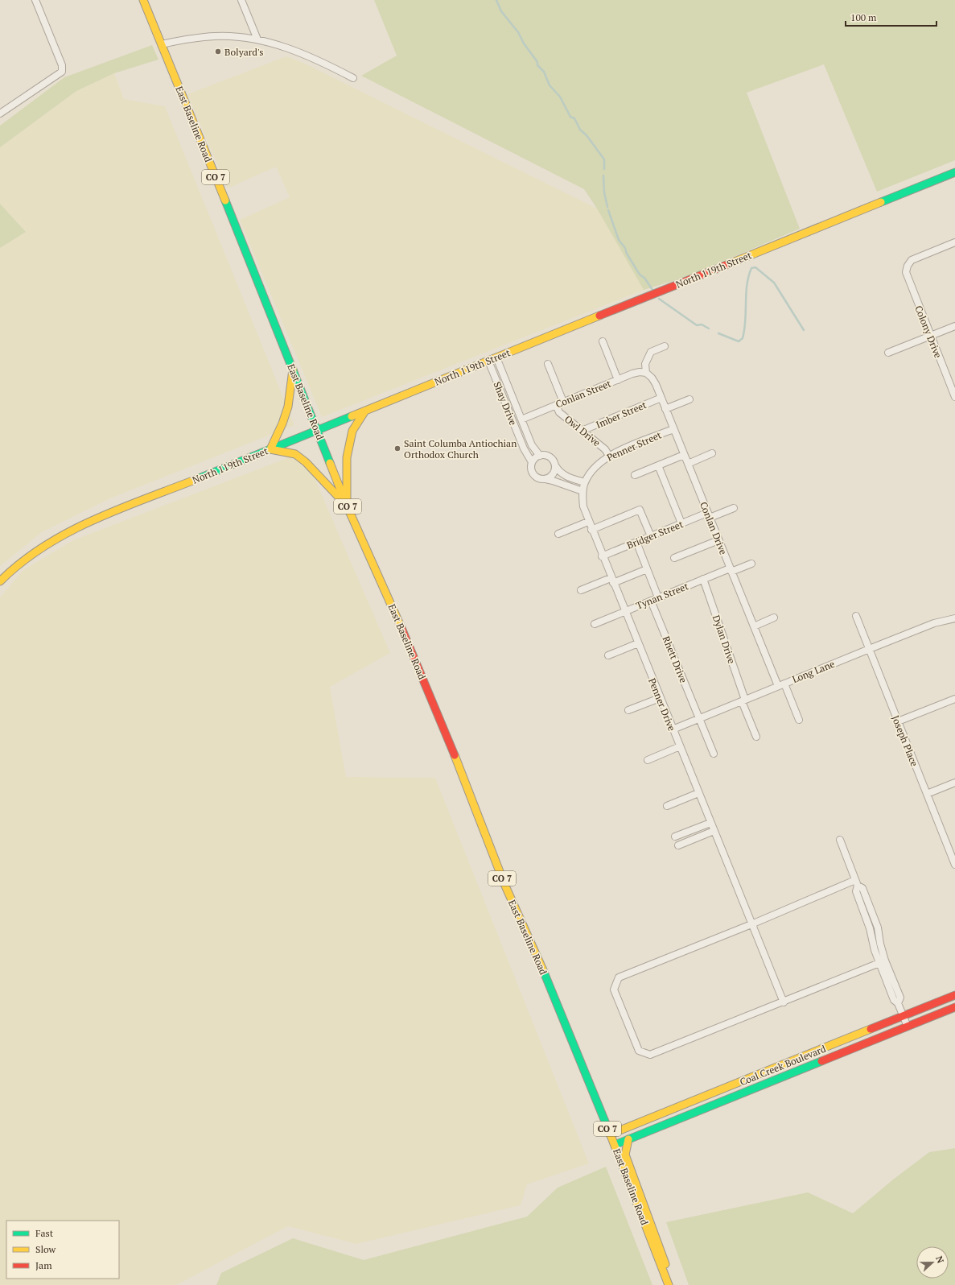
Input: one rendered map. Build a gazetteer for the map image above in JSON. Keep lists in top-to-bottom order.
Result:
{
  "streets": {
    "main road": [
      "East Baseline Road",
      "CO 7",
      "North 119th Street",
      "Coal Creek Boulevard"
    ],
    "street": [
      "Colony Drive",
      "Conlan Street",
      "Shay Drive",
      "Imber Street",
      "Owl Drive",
      "Penner Street",
      "Conlan Drive",
      "Bridger Street",
      "Tynan Street",
      "Dylan Drive",
      "Rhett Drive",
      "Long Lane",
      "Penner Drive",
      "Joseph Place"
    ]
  },
  "crossings": [
    ["East Baseline Road", "North 119th Street"],
    ["East Baseline Road", "Coal Creek Boulevard"],
    ["North 119th Street", "Shay Drive"],
    ["Conlan Street", "Shay Drive"],
    ["Conlan Street", "Owl Drive"],
    ["Conlan Street", "Conlan Drive"],
    ["Shay Drive", "Penner Drive"],
    ["Imber Street", "Owl Drive"],
    ["Imber Street", "Conlan Drive"],
    ["Owl Drive", "Penner Street"],
    ["Penner Street", "Conlan Drive"],
    ["Penner Street", "Penner Drive"],
    ["Conlan Drive", "Bridger Street"],
    ["Conlan Drive", "Tynan Street"],
    ["Conlan Drive", "Long Lane"],
    ["Bridger Street", "Penner Drive"],
    ["Tynan Street", "Dylan Drive"],
    ["Tynan Street", "Rhett Drive"],
    ["Tynan Street", "Penner Drive"],
    ["Dylan Drive", "Long Lane"],
    ["Rhett Drive", "Long Lane"],
    ["Long Lane", "Penner Drive"],
    ["Long Lane", "Joseph Place"]
  ],
  "places": ["Bolyard's", "Saint Columba Antiochian Orthodox Church"],
  "legend": ["Fast", "Slow", "Jam"],
  "scale_bar": "100 m",
  "north": "right"
}
